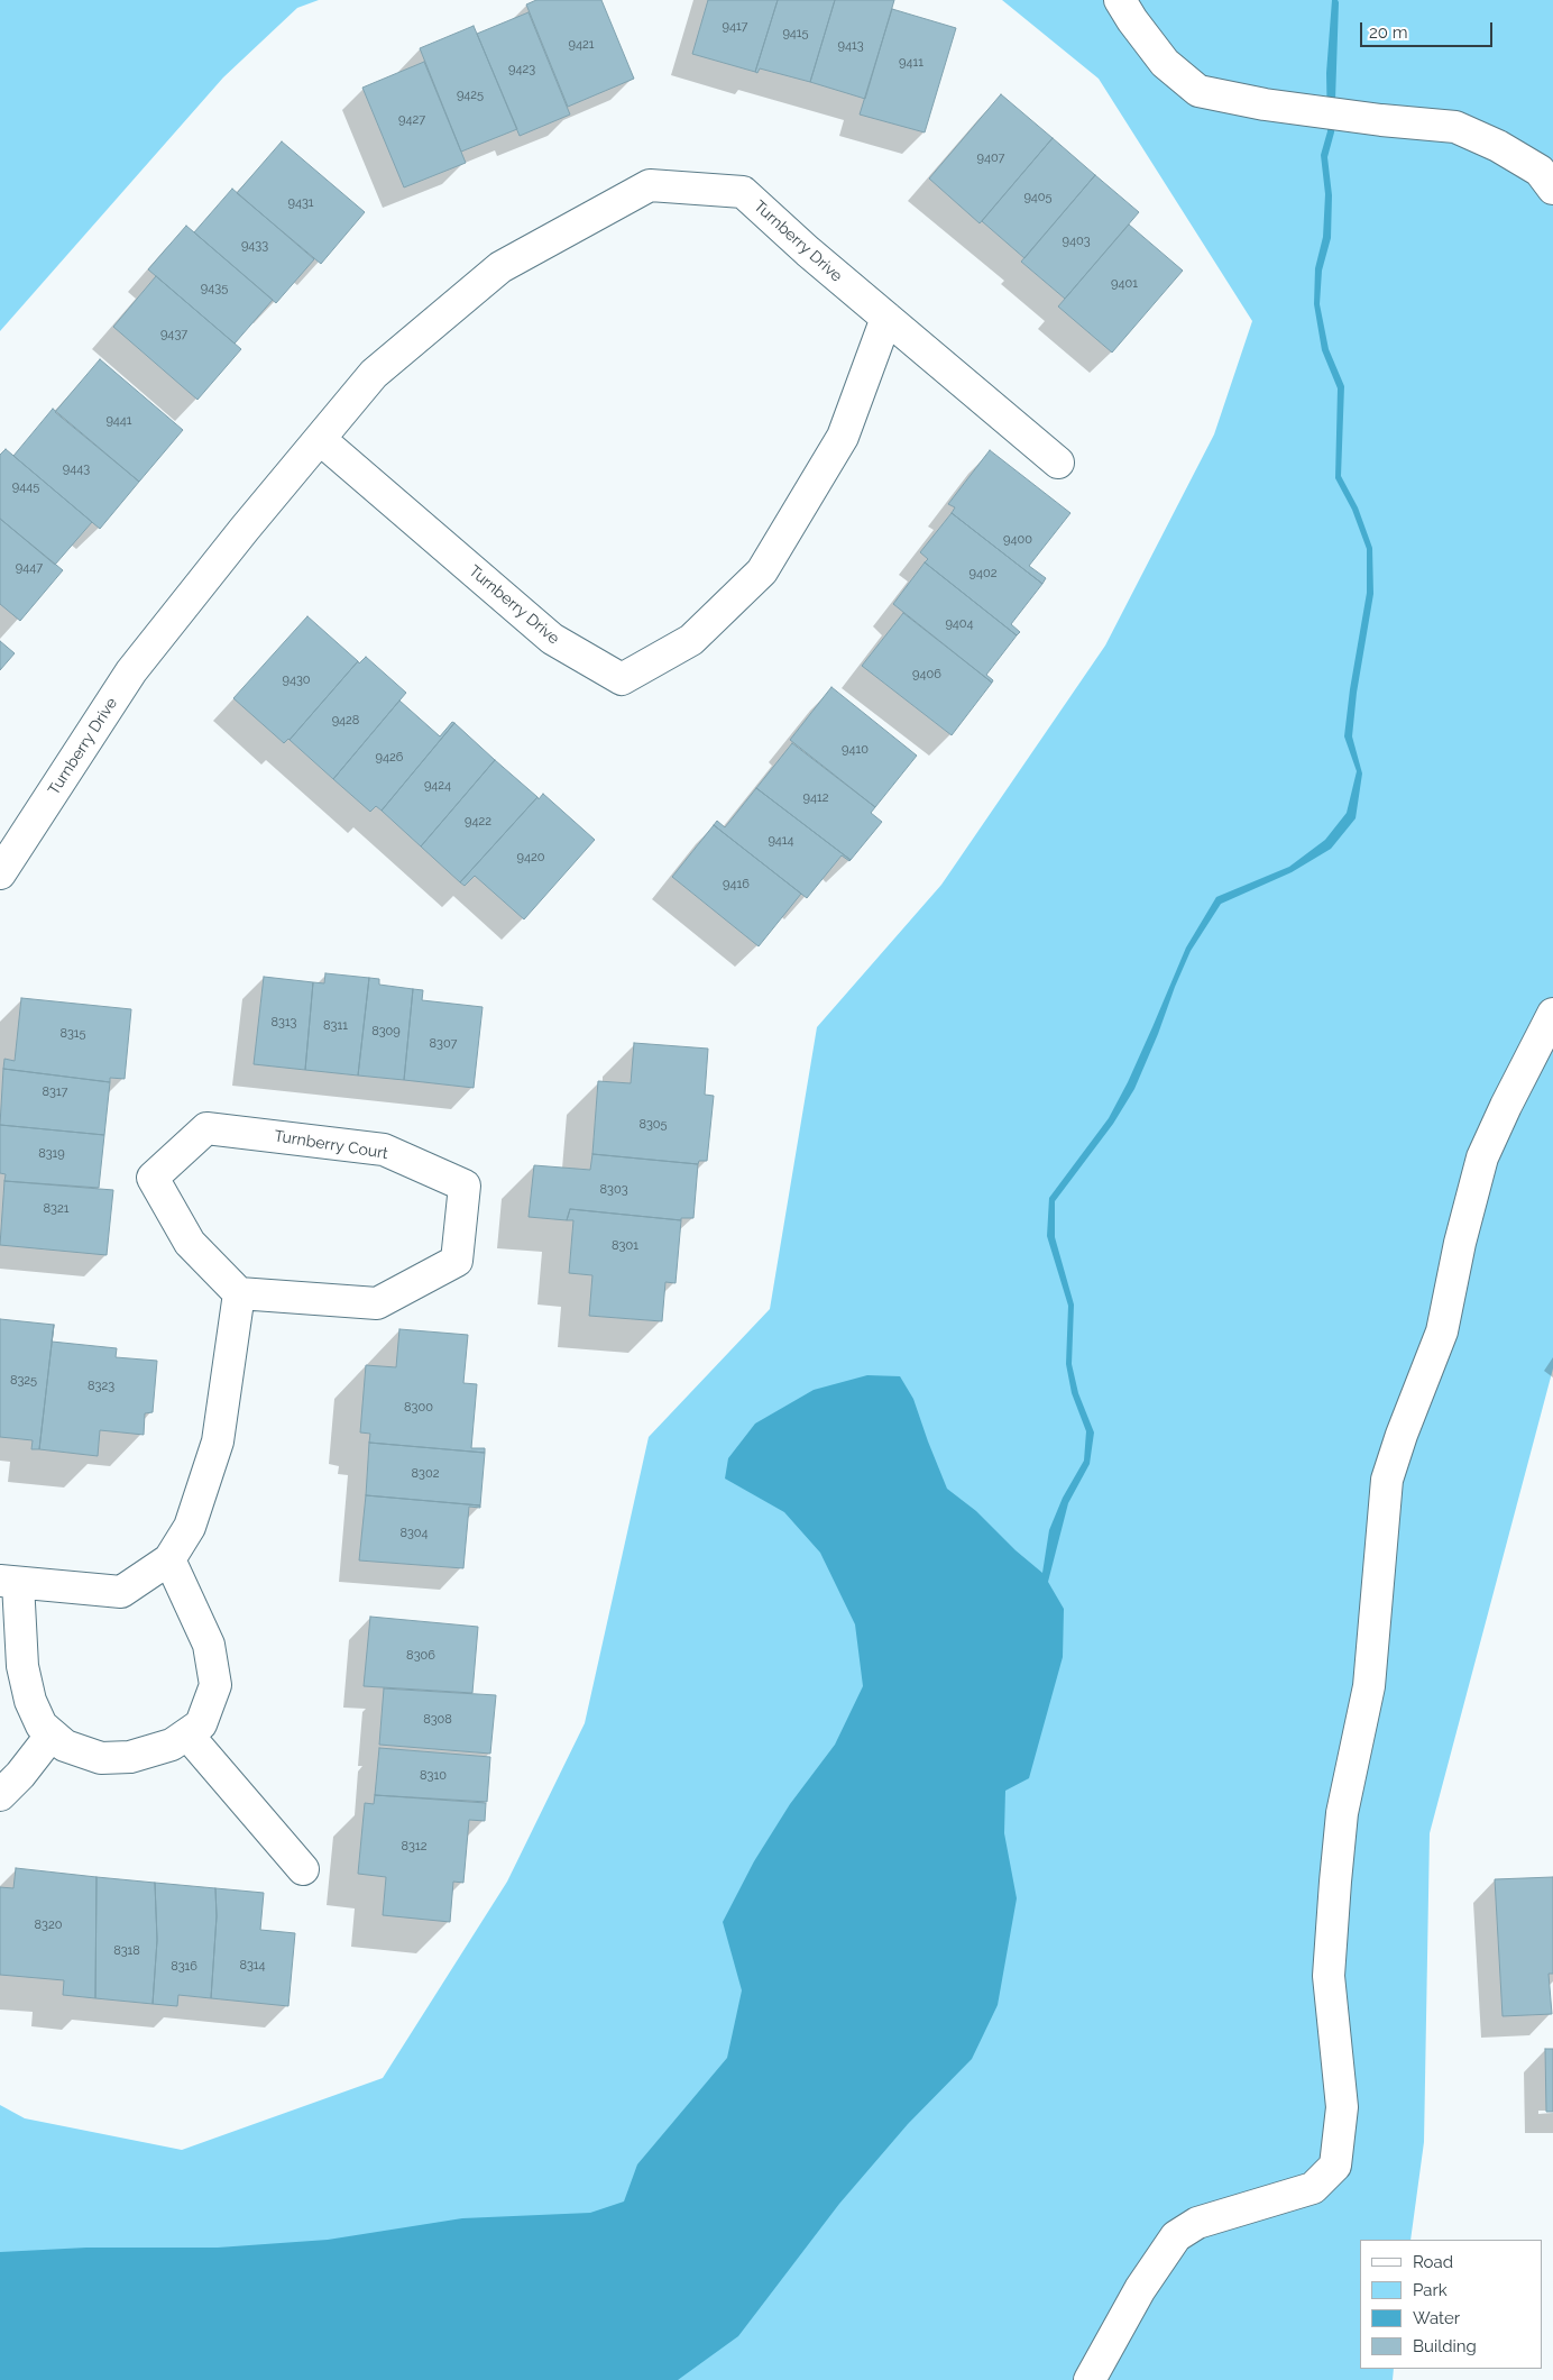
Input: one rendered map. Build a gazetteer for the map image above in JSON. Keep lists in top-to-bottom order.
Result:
{
  "streets": {
    "street": ["Turnberry Drive", "Turnberry Court"]
  },
  "house_numbers": [
    "9417",
    "9415",
    "9421",
    "9413",
    "9411",
    "9423",
    "9425",
    "9427",
    "9407",
    "9405",
    "9431",
    "9403",
    "9433",
    "9401",
    "9435",
    "9437",
    "9441",
    "9443",
    "9445",
    "9400",
    "9447",
    "9402",
    "9404",
    "9406",
    "9430",
    "9428",
    "9410",
    "9426",
    "9424",
    "9412",
    "9422",
    "9414",
    "9420",
    "9416",
    "8313",
    "8311",
    "8309",
    "8315",
    "8307",
    "8317",
    "8305",
    "8319",
    "8303",
    "8321",
    "8301",
    "8325",
    "8323",
    "8300",
    "8302",
    "8304",
    "8306",
    "8308",
    "8310",
    "8312",
    "8320",
    "8318",
    "8314",
    "8316"
  ],
  "legend": [
    "Road",
    "Park",
    "Water",
    "Building"
  ],
  "scale_bar": "20 m"
}
